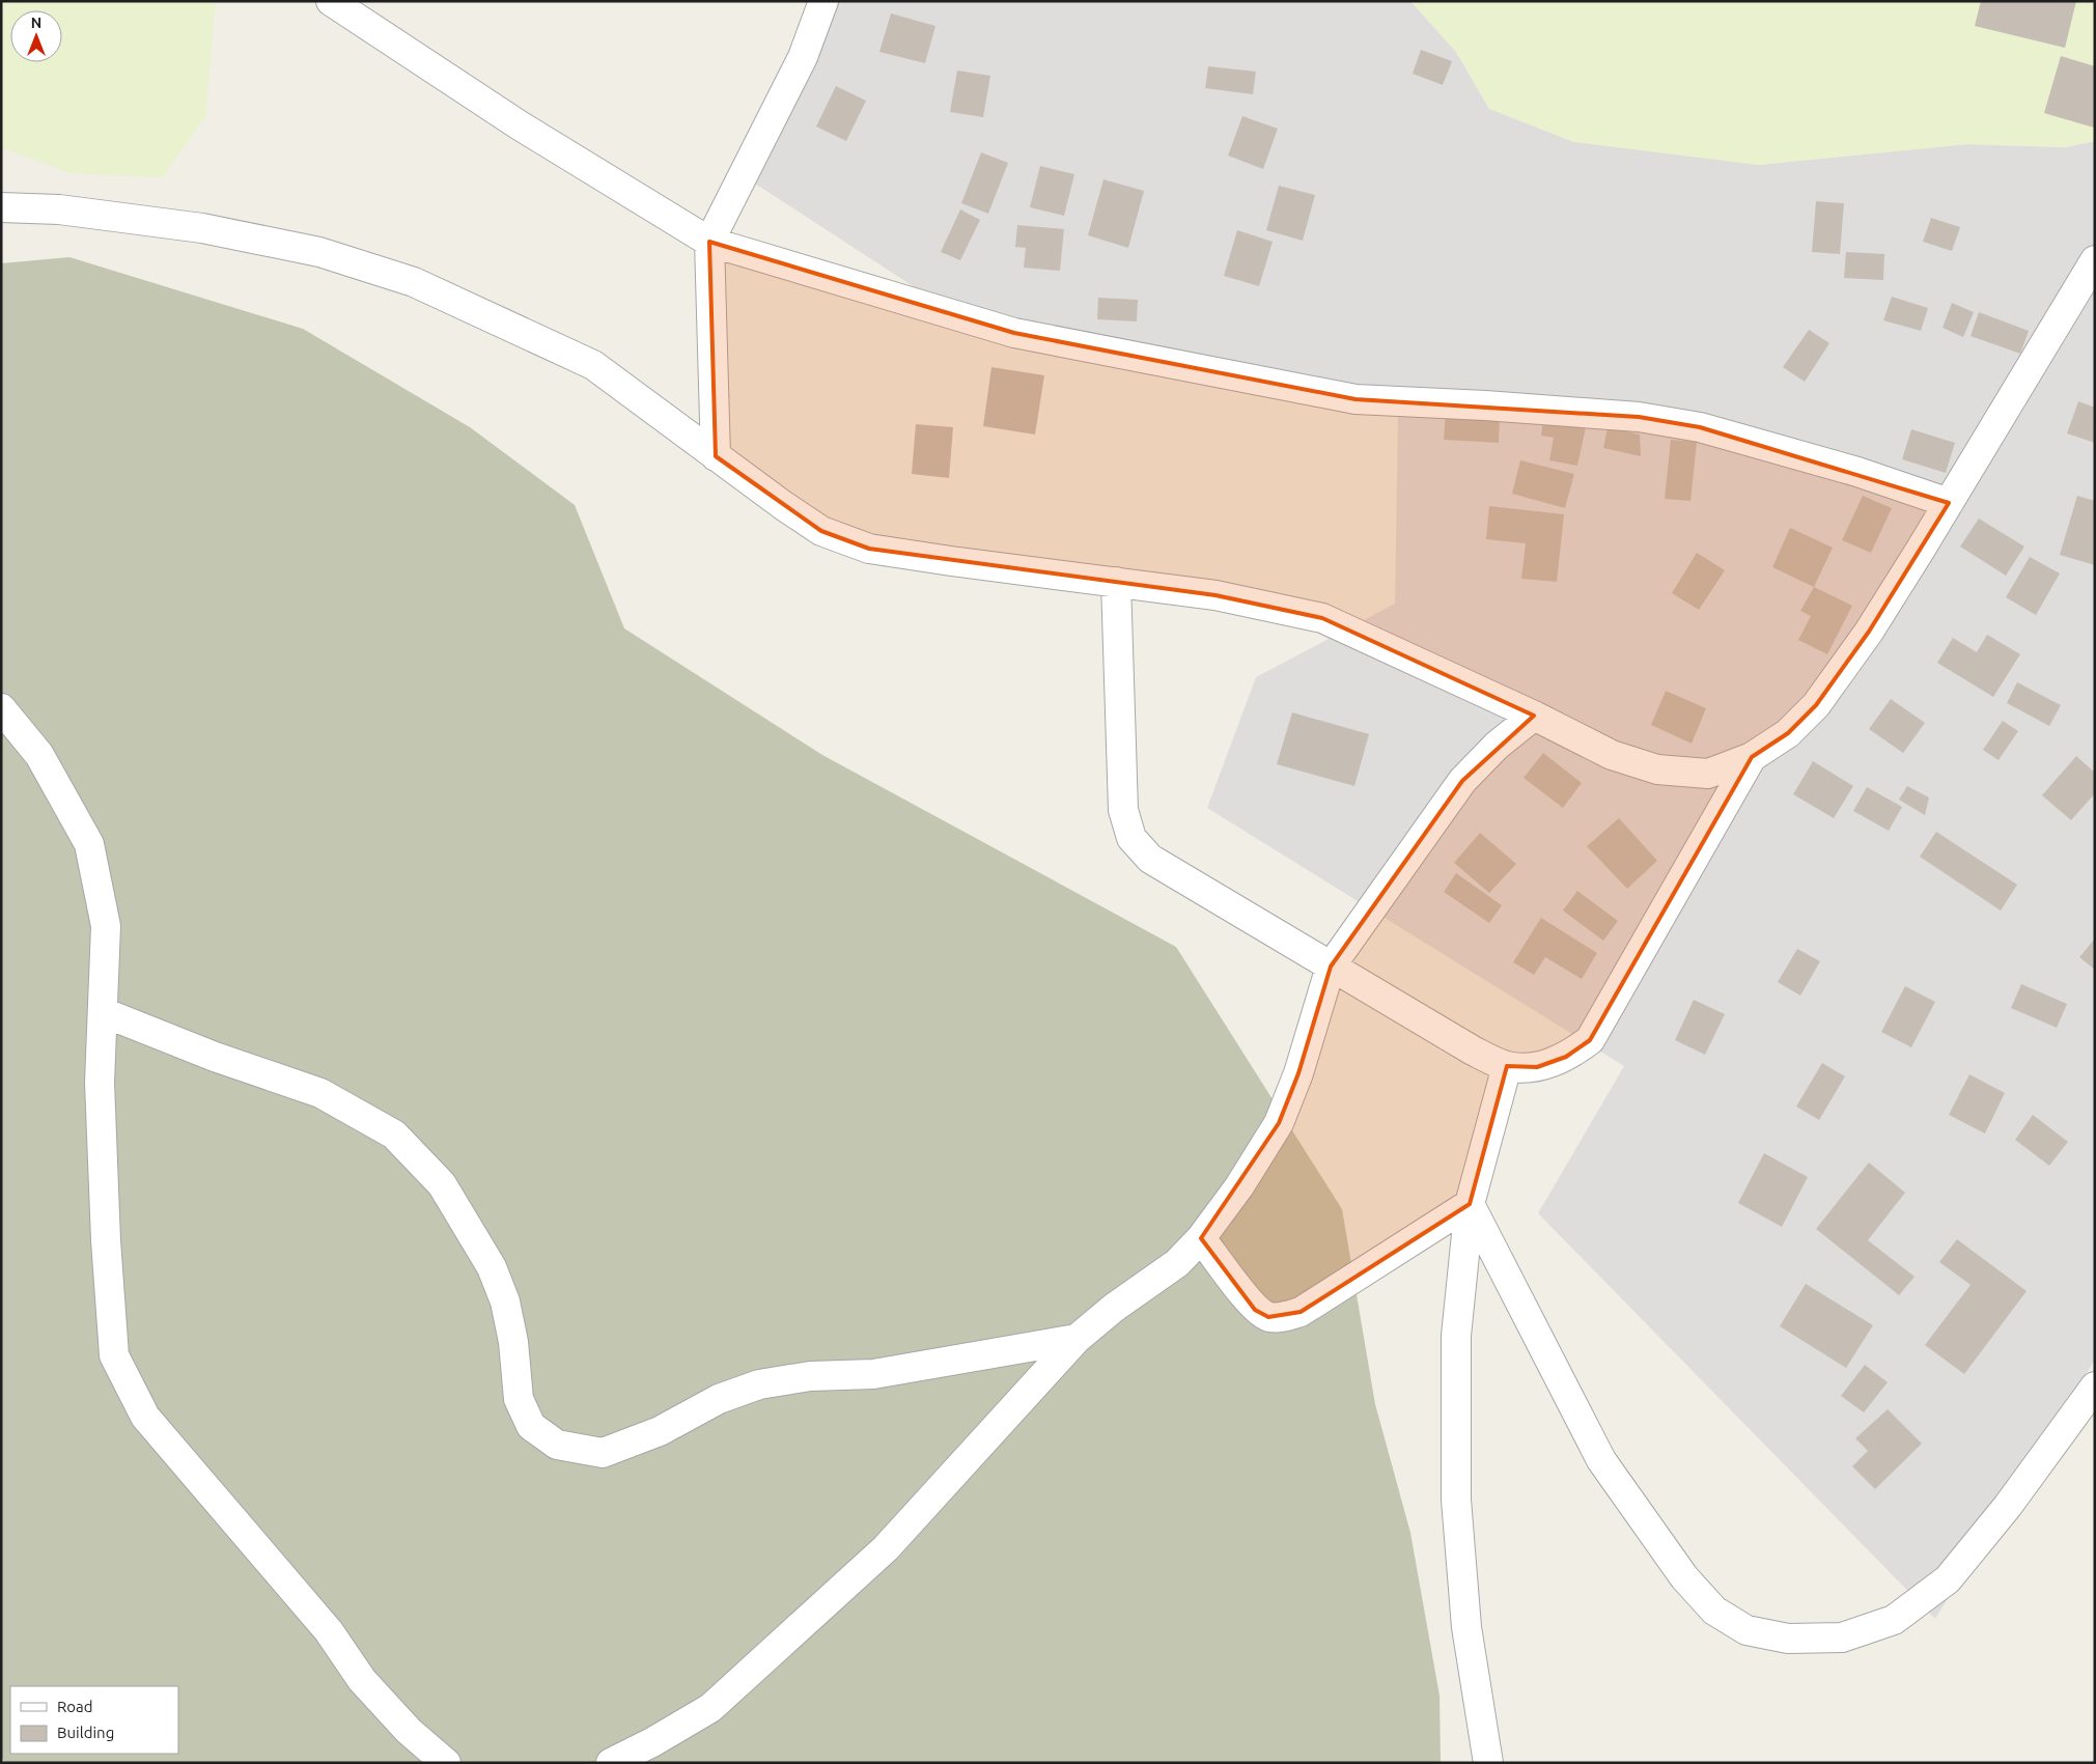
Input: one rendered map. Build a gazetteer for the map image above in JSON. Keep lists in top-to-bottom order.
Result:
{
  "legend": ["Road", "Building"],
  "north": "top"
}
